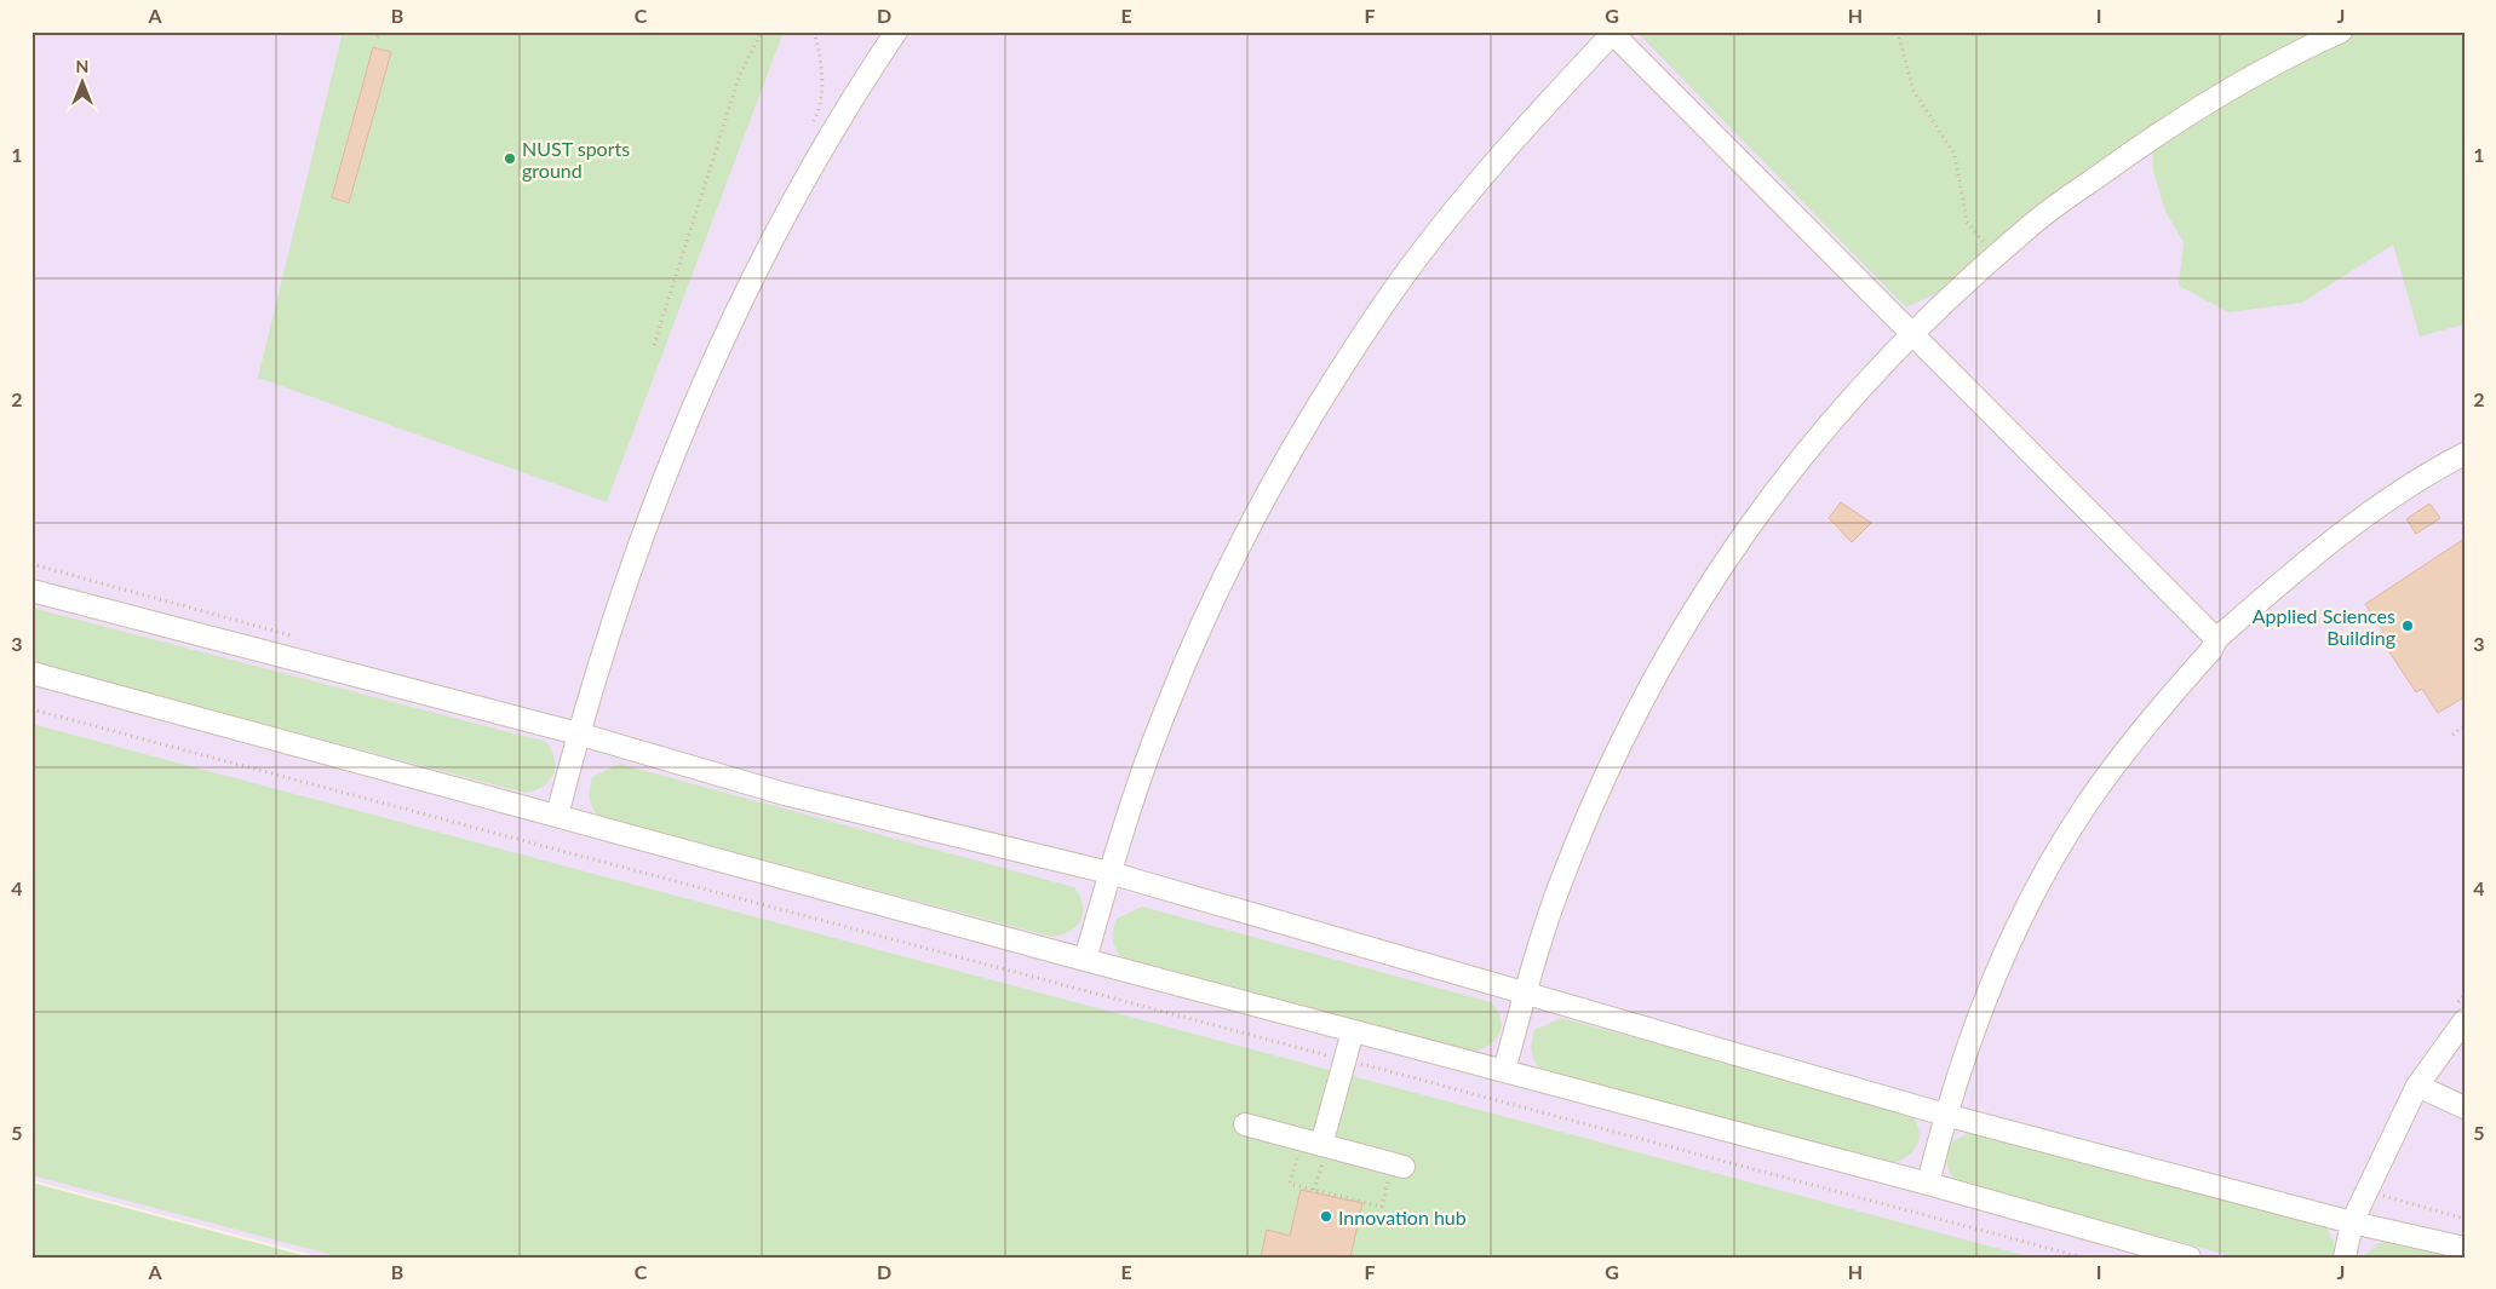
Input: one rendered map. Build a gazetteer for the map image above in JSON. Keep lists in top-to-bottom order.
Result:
{
  "places": ["NUST sports ground", "Applied Sciences Building", "Innovation hub"],
  "north": "top",
  "grid": {
    "columns": [
      "A",
      "B",
      "C",
      "D",
      "E",
      "F",
      "G",
      "H",
      "I",
      "J"
    ],
    "rows": [
      "1",
      "2",
      "3",
      "4",
      "5"
    ]
  }
}
